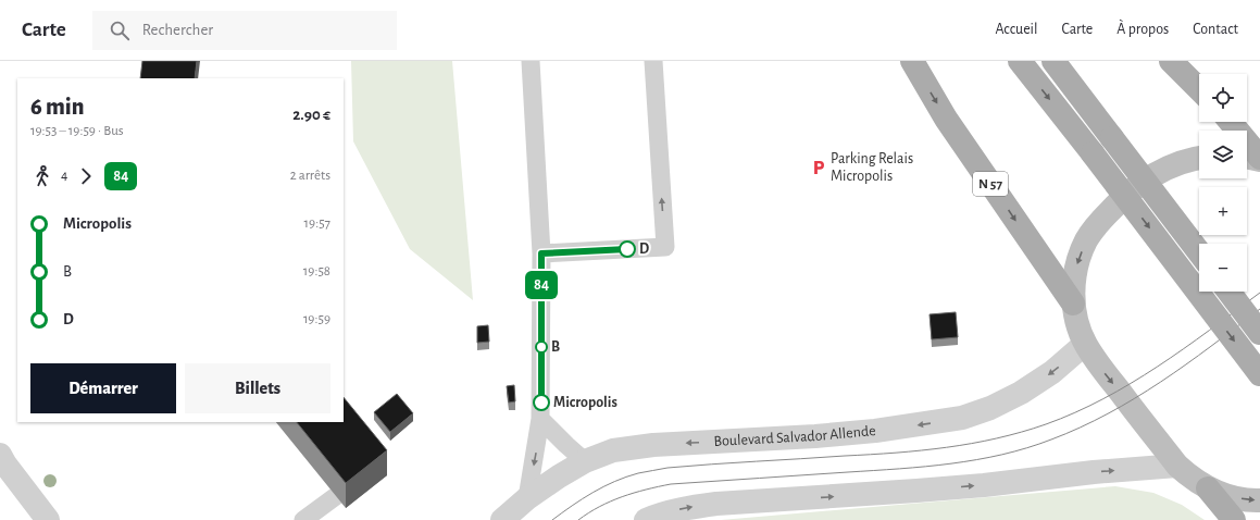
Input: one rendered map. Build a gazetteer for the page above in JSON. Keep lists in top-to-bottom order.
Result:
{
  "streets": {
    "main road": ["N 57"],
    "street": ["Boulevard Salvador Allende"]
  },
  "places": {
    "parking": ["Parking Relais Micropolis"],
    "other": ["D", "B", "Micropolis"]
  },
  "lines": ["bus line 84"],
  "page": {
    "header": "Carte",
    "search": "Rechercher",
    "nav": [
      "Accueil",
      "Carte",
      "À propos",
      "Contact"
    ],
    "on_map": "84",
    "map_buttons": ["+", "−"],
    "heading": ["6 min", "19:53 – 19:59 · Bus", "2.90 €"],
    "legs": ["4", "84", "2 arrêts"],
    "list": [
      {
        "name": "Micropolis",
        "value": "19:57"
      },
      {
        "name": "B",
        "value": "19:58"
      },
      {
        "name": "D",
        "value": "19:59"
      }
    ],
    "buttons": ["Démarrer", "Billets"]
  }
}
